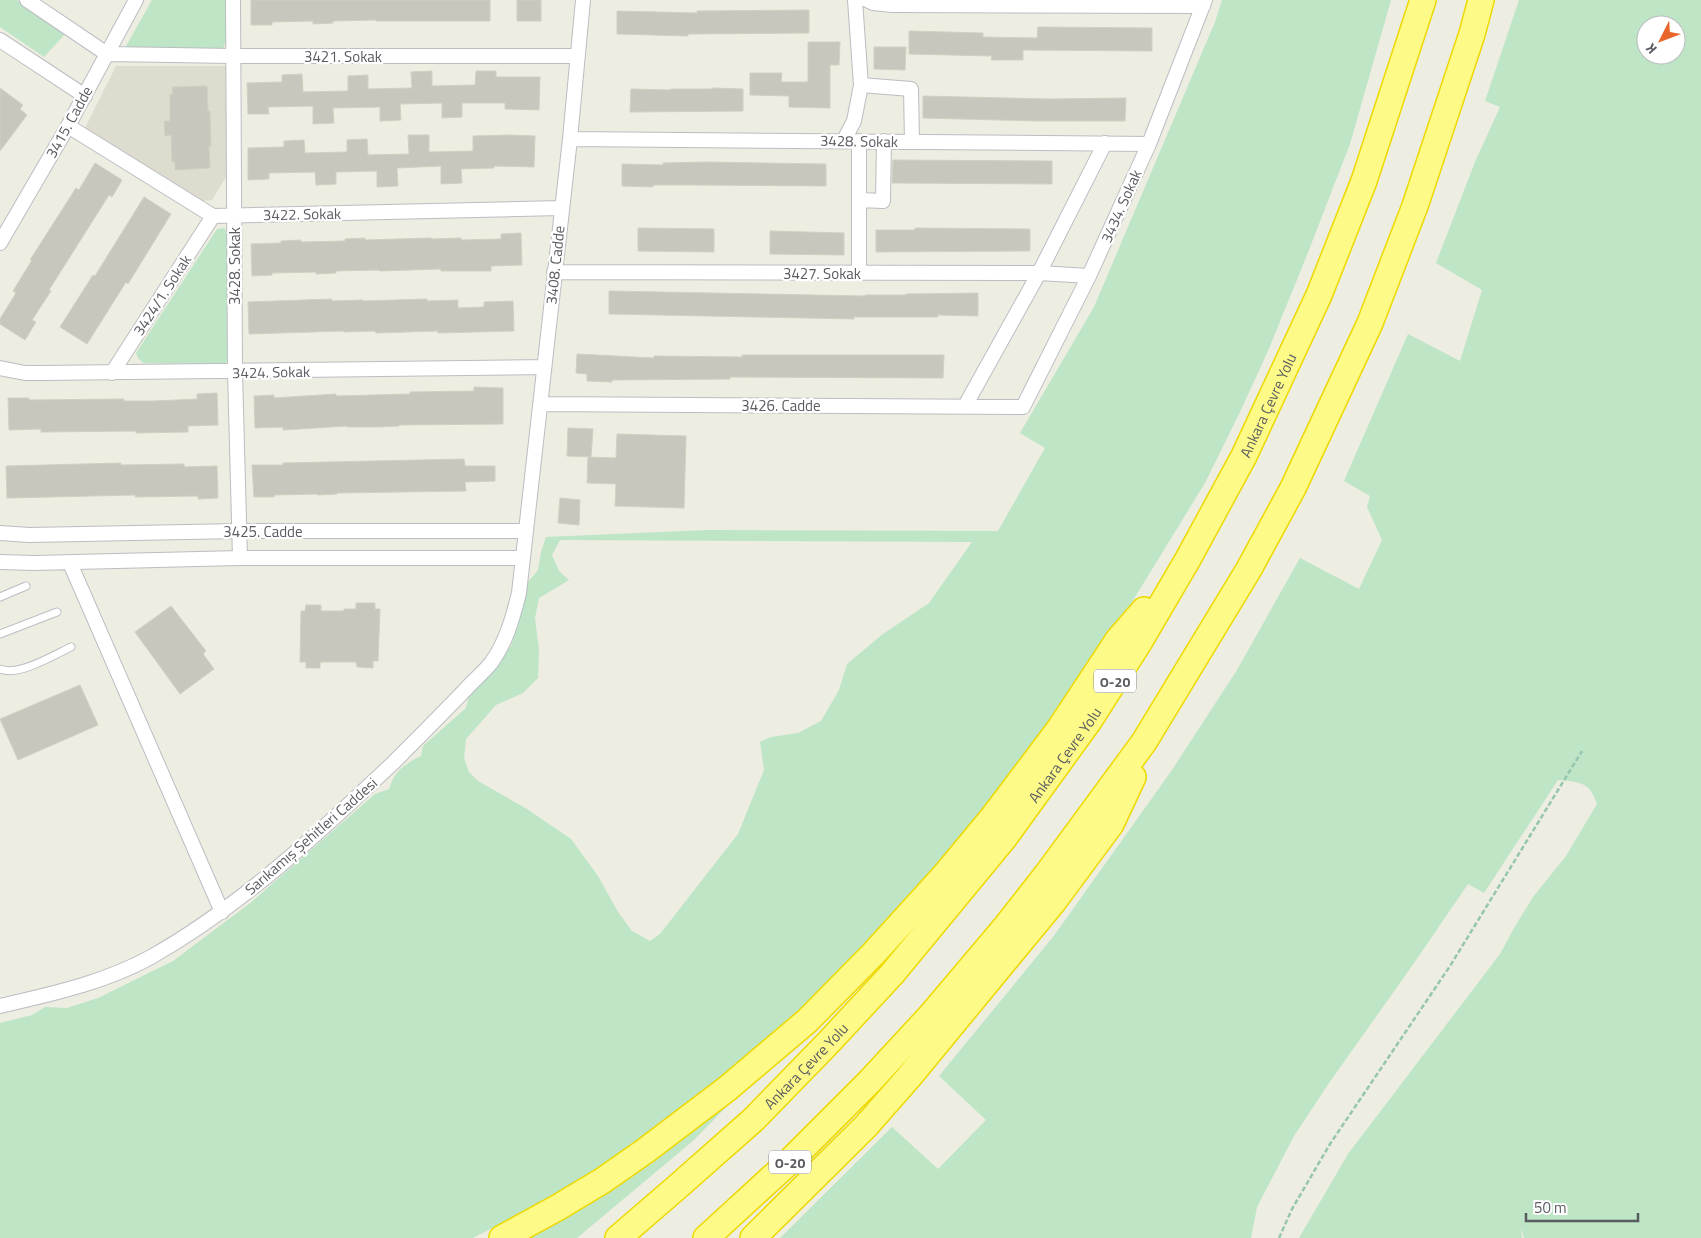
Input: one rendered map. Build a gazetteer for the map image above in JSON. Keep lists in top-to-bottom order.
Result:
{
  "streets": {
    "highway": ["Ankara Çevre Yolu", "O-20"],
    "street": [
      "3421. Sokak",
      "3415. Cadde",
      "3428. Sokak",
      "3434. Sokak",
      "3422. Sokak",
      "3408. Cadde",
      "3427. Sokak",
      "3424/1. Sokak",
      "3424. Sokak",
      "3426. Cadde",
      "3425. Cadde",
      "Sarıkamış Şehitleri Caddesi"
    ]
  },
  "crossings": [
    ["3421. Sokak", "3415. Cadde"],
    ["3421. Sokak", "3428. Sokak"],
    ["3421. Sokak", "3408. Cadde"],
    ["3428. Sokak", "3434. Sokak"],
    ["3428. Sokak", "3422. Sokak"],
    ["3428. Sokak", "3408. Cadde"],
    ["3428. Sokak", "3424. Sokak"],
    ["3428. Sokak", "3425. Cadde"],
    ["3434. Sokak", "3427. Sokak"],
    ["3434. Sokak", "3426. Cadde"],
    ["3422. Sokak", "3408. Cadde"],
    ["3422. Sokak", "3424/1. Sokak"],
    ["3408. Cadde", "3427. Sokak"],
    ["3408. Cadde", "3424. Sokak"],
    ["3408. Cadde", "3426. Cadde"],
    ["3408. Cadde", "3425. Cadde"],
    ["3408. Cadde", "Sarıkamış Şehitleri Caddesi"],
    ["3424/1. Sokak", "3424. Sokak"],
    ["3425. Cadde", "Sarıkamış Şehitleri Caddesi"]
  ],
  "scale_bar": "50 m",
  "north": "bottom left"
}
